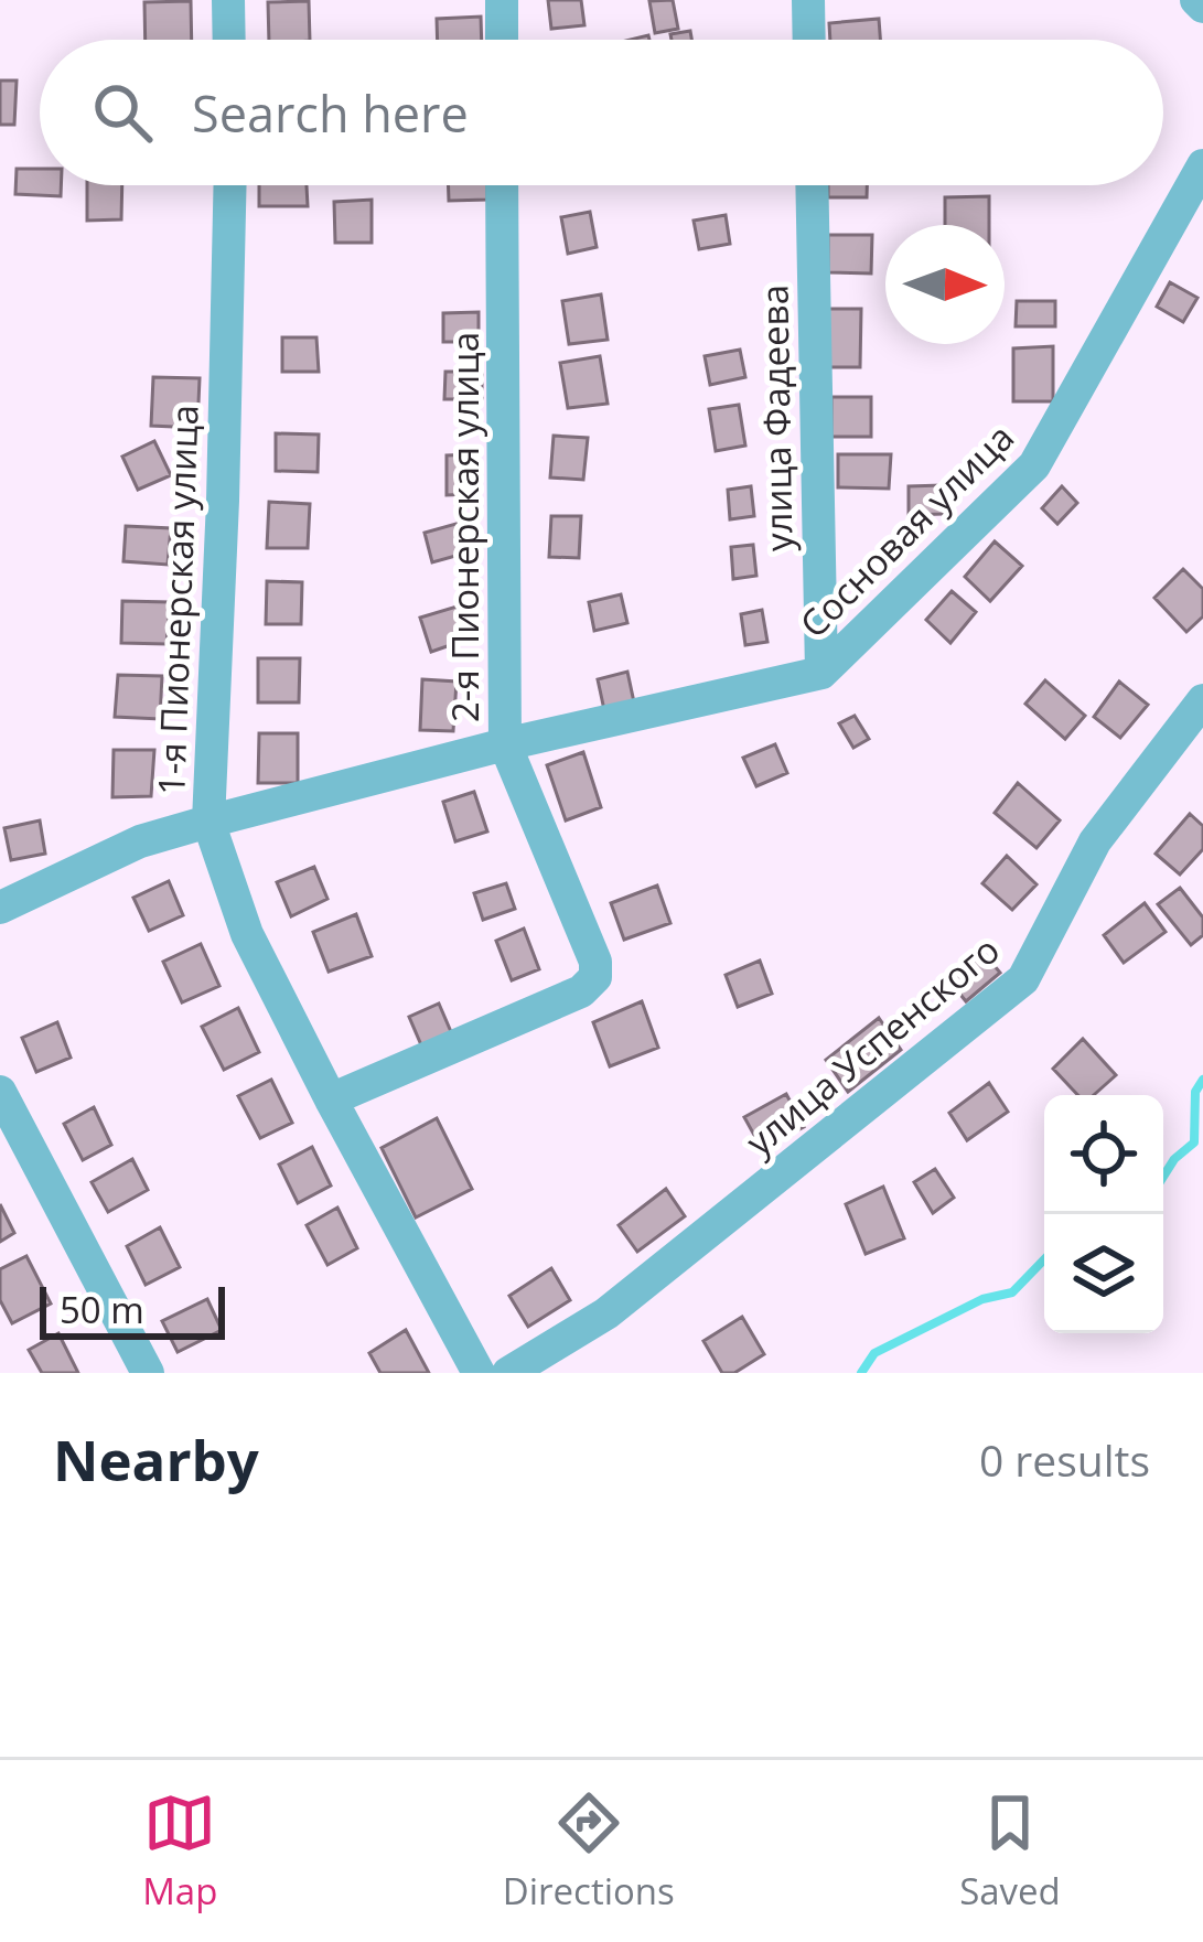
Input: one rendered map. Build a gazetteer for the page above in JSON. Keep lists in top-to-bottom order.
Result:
{
  "streets": {
    "street": [
      "улица Фадеева",
      "2-я Пионерская улица",
      "Сосновая улица",
      "1-я Пионерская улица",
      "улица Успенского"
    ]
  },
  "crossings": [
    ["улица Фадеева", "Сосновая улица"],
    ["2-я Пионерская улица", "1-я Пионерская улица"]
  ],
  "scale_bar": "50 m",
  "north": "right",
  "page": {
    "search": "Search here",
    "scale": "50 m",
    "heading": ["Nearby", "0 results"],
    "nav": ["Map", "Directions", "Saved"]
  }
}
